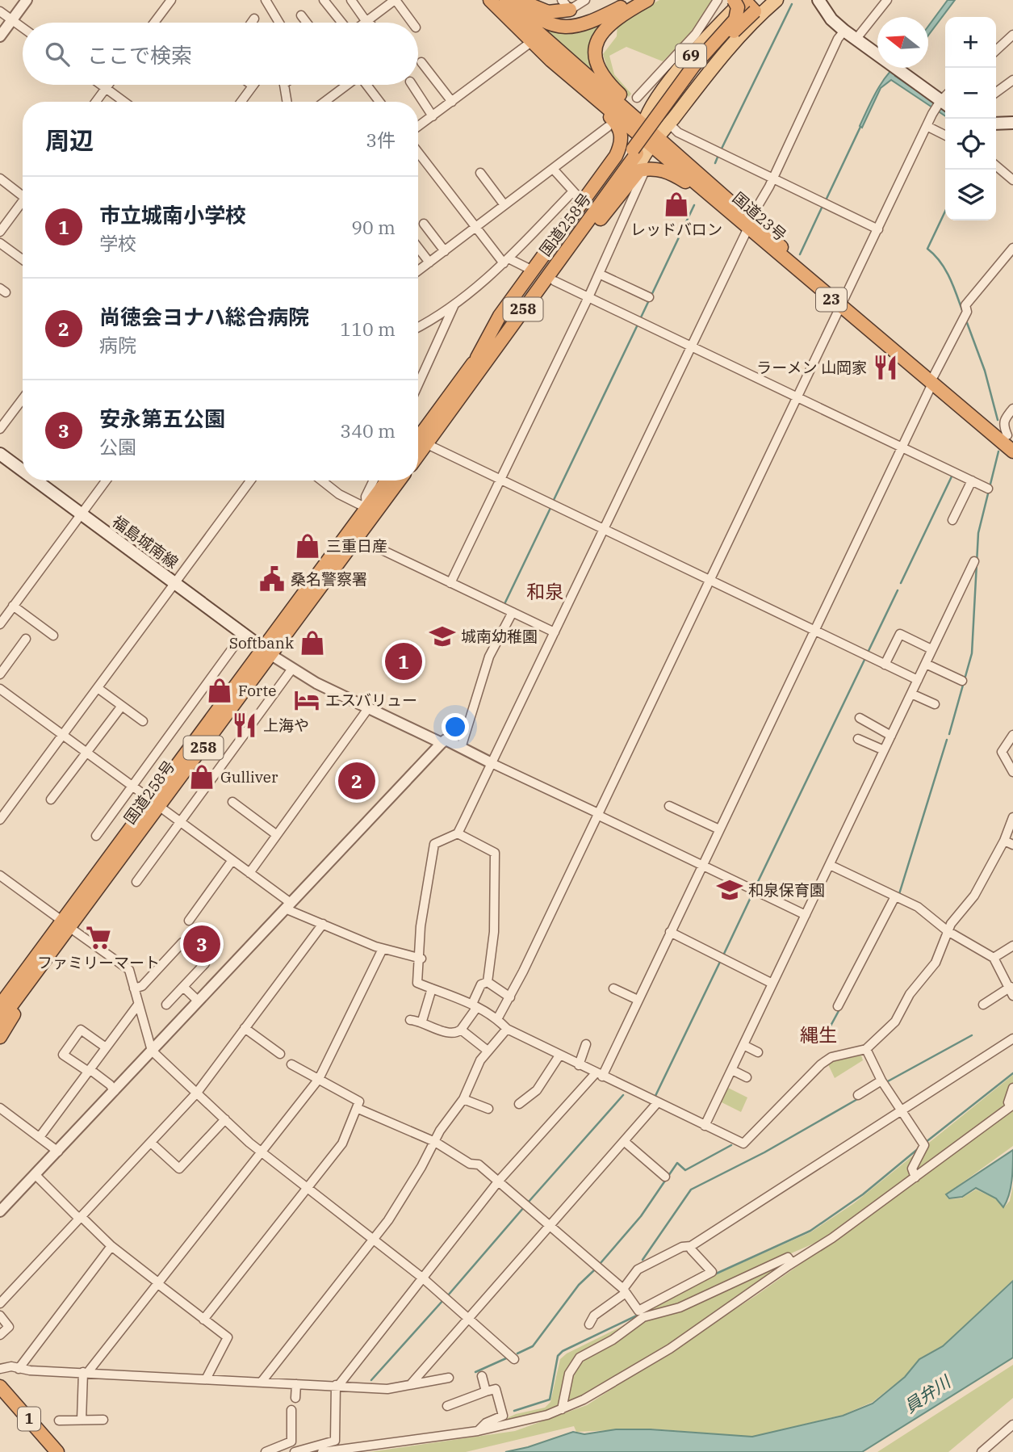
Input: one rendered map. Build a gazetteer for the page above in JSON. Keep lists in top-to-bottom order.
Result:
{
  "streets": {
    "highway": [
      "国道23号",
      "国道258号",
      "23",
      "258",
      "1"
    ],
    "main road": ["69", "福島城南線"]
  },
  "crossings": [
    ["69", "国道23号"],
    ["69", "国道258号"],
    ["69", "258"],
    ["国道23号", "258"],
    ["国道258号", "258"],
    ["国道258号", "福島城南線"]
  ],
  "districts": ["和泉", "縄生"],
  "water": ["員弁川"],
  "places": {
    "shop": [
      "レッドバロン",
      "三重日産",
      "Softbank",
      "Forte",
      "Gulliver"
    ],
    "restaurant": ["ラーメン 山岡家", "上海や"],
    "public building": ["桑名警察署"],
    "school or university": ["城南幼稚園", "和泉保育園"],
    "hotel": ["エスバリュー"],
    "supermarket": ["ファミリーマート"]
  },
  "north": "left",
  "page": {
    "map_buttons": ["+", "−"],
    "search": "ここで検索",
    "heading": ["周辺", "3件"],
    "list": [
      {
        "mark": "1",
        "name": "市立城南小学校",
        "note": "学校",
        "value": "90 m"
      },
      {
        "mark": "2",
        "name": "尚徳会ヨナハ総合病院",
        "note": "病院",
        "value": "110 m"
      },
      {
        "mark": "3",
        "name": "安永第五公園",
        "note": "公園",
        "value": "340 m"
      }
    ],
    "pins": ["1", "2", "3"]
  }
}
